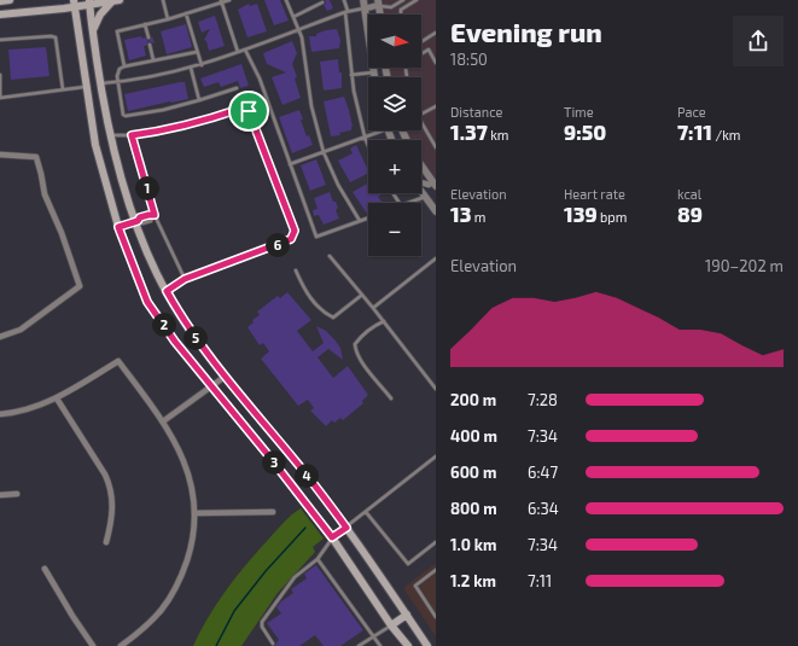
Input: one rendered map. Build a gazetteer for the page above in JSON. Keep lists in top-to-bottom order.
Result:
{
  "north": "right",
  "page": {
    "heading": ["Evening run", "18:50"],
    "map_buttons": ["+", "−"],
    "stats": [
      ["Distance", "1.37 km"],
      ["Time", "9:50"],
      ["Pace", "7:11 /km"],
      ["Elevation", "13 m"],
      ["Heart rate", "139 bpm"],
      ["kcal", "89"]
    ],
    "pins": [
      "1",
      "6",
      "2",
      "5",
      "3",
      "4"
    ],
    "chart": ["Elevation", "190–202 m"],
    "list": [
      {
        "name": "200 m",
        "note": "7:28"
      },
      {
        "name": "400 m",
        "note": "7:34"
      },
      {
        "name": "600 m",
        "note": "6:47"
      },
      {
        "name": "800 m",
        "note": "6:34"
      },
      {
        "name": "1.0 km",
        "note": "7:34"
      },
      {
        "name": "1.2 km",
        "note": "7:11"
      }
    ]
  }
}
